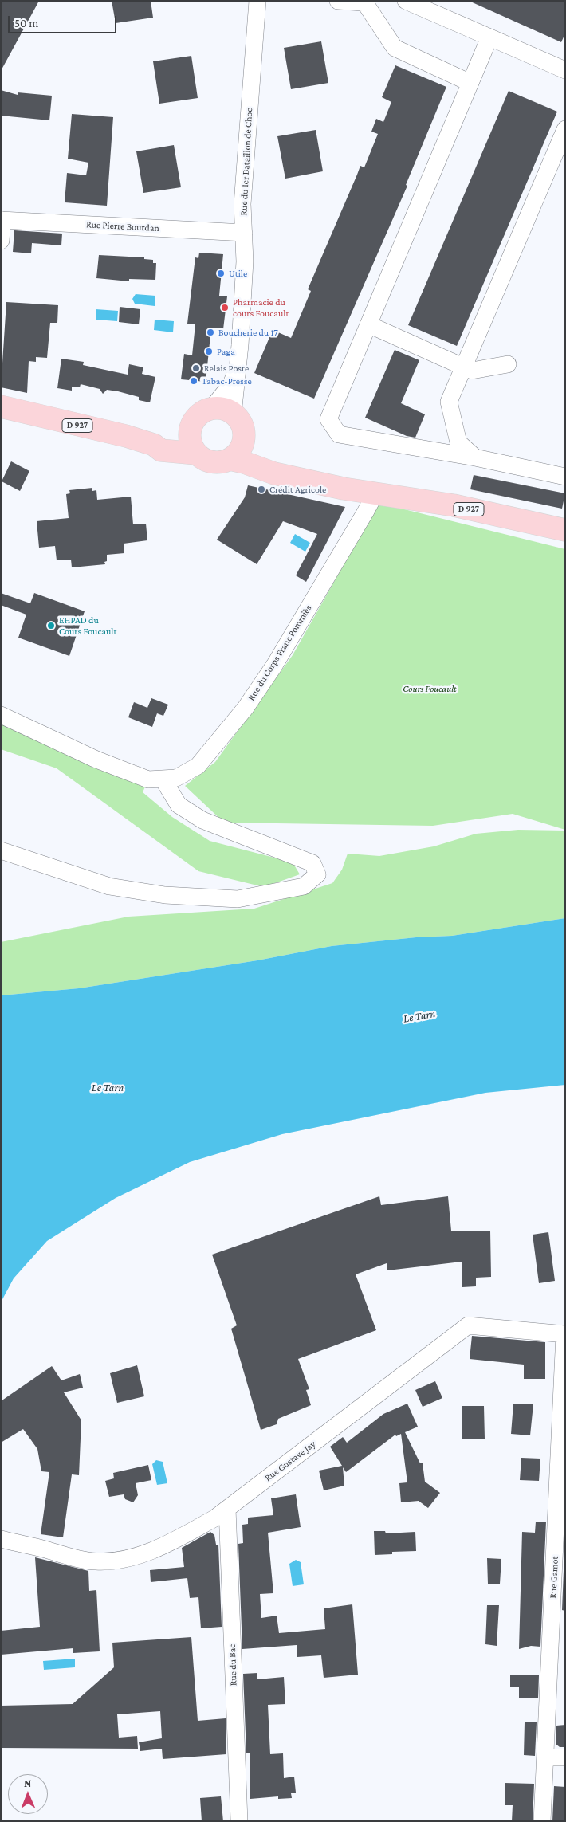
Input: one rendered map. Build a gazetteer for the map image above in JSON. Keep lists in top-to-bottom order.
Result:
{
  "streets": {
    "main road": ["D 927"],
    "street": [
      "Rue du 1er Bataillon de Choc",
      "Rue Pierre Bourdan",
      "Rue du Corps Franc Pommiès",
      "Rue Gustave Jay",
      "Rue Gamot",
      "Rue du Bac"
    ]
  },
  "crossings": [
    ["Rue du 1er Bataillon de Choc", "Rue Pierre Bourdan"],
    ["Rue du 1er Bataillon de Choc", "D 927"],
    ["D 927", "Rue du Corps Franc Pommiès"],
    ["Rue Gustave Jay", "Rue Gamot"],
    ["Rue Gustave Jay", "Rue du Bac"]
  ],
  "water": ["Le Tarn"],
  "parks": ["Cours Foucault"],
  "places": [
    "Utile",
    "Pharmacie du cours Foucault",
    "Boucherie du 17",
    "Paga",
    "Relais Poste",
    "Tabac-Presse",
    "Crédit Agricole",
    "EHPAD du Cours Foucault"
  ],
  "scale_bar": "50 m",
  "north": "top"
}
